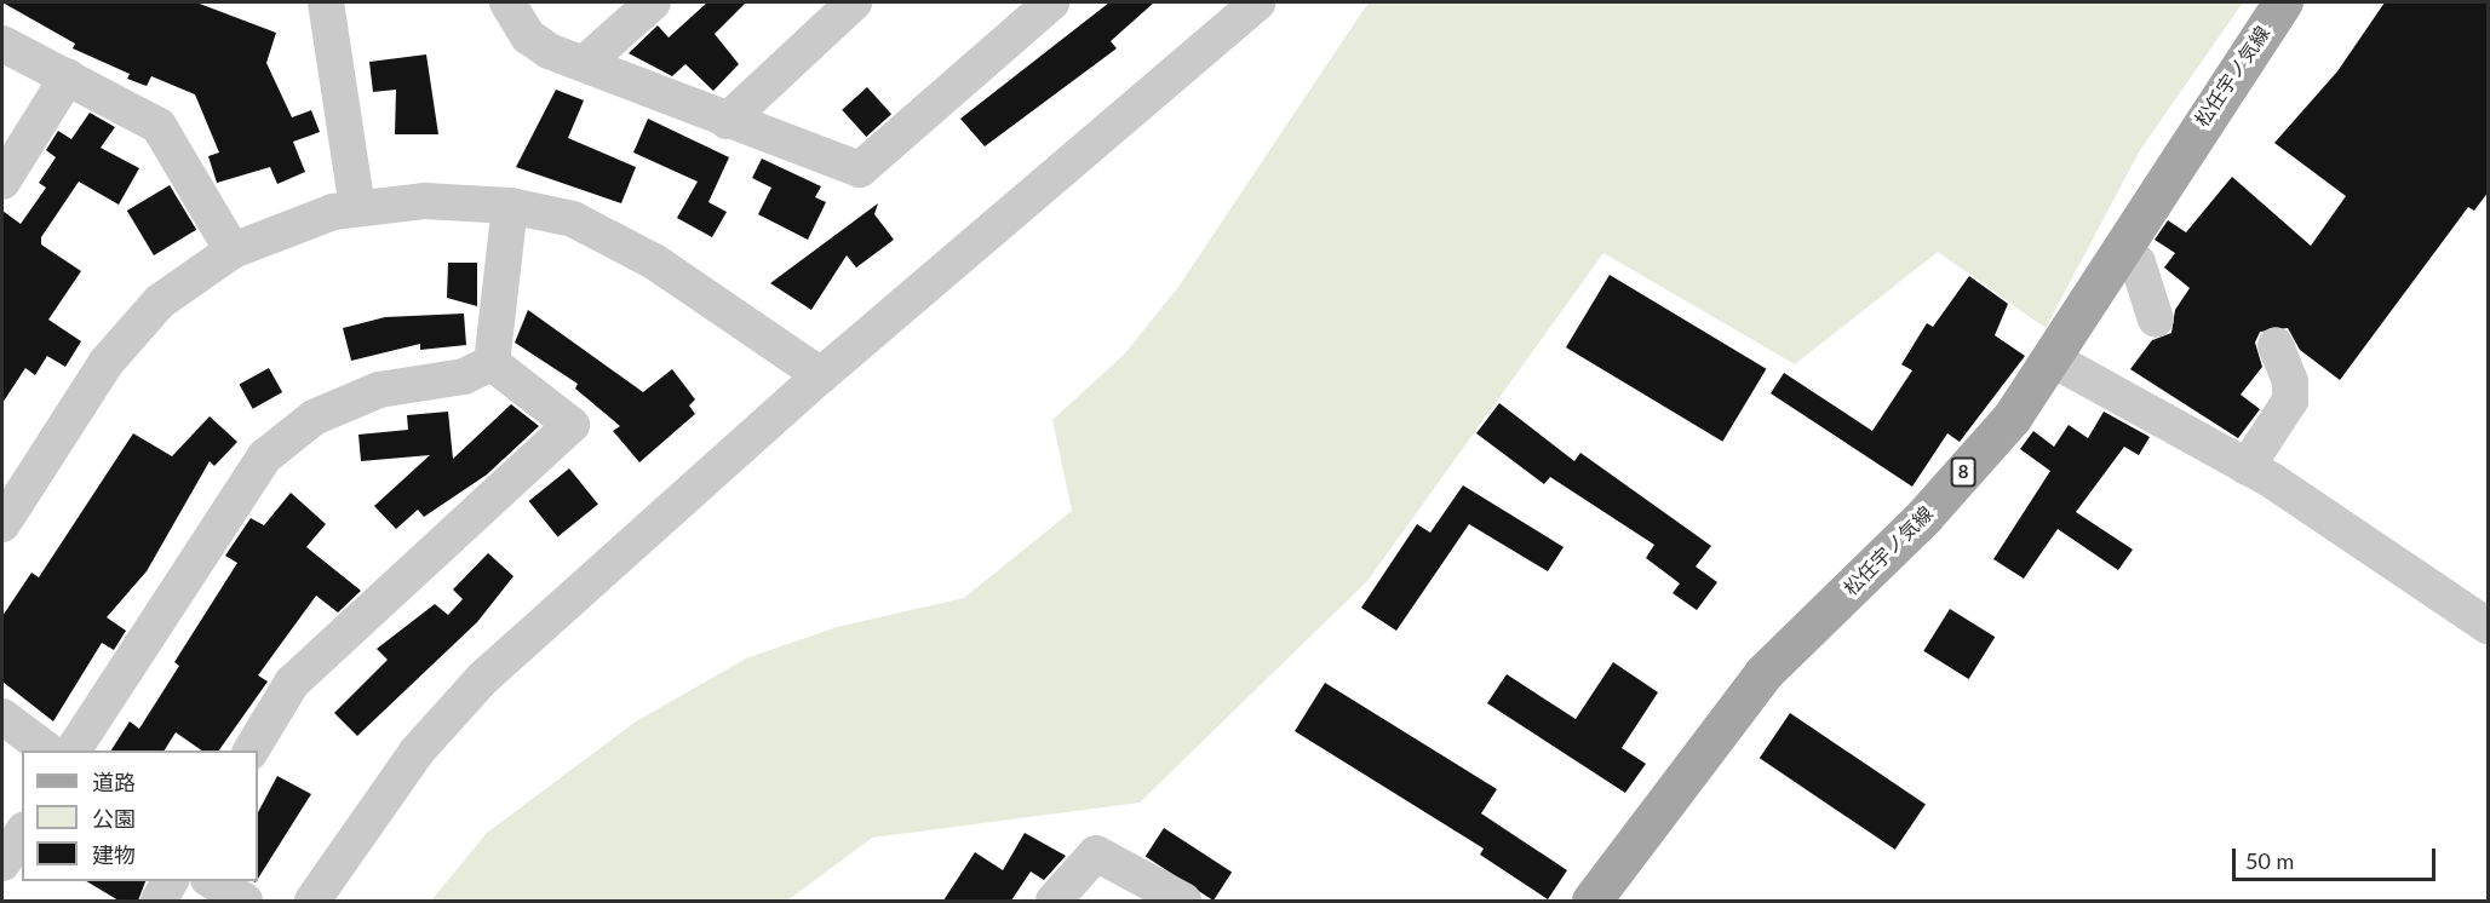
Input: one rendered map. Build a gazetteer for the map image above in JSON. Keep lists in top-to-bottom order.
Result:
{
  "streets": {
    "main road": ["松任宇ノ気線", "8"]
  },
  "legend": ["道路", "公園", "建物"],
  "scale_bar": "50 m"
}
